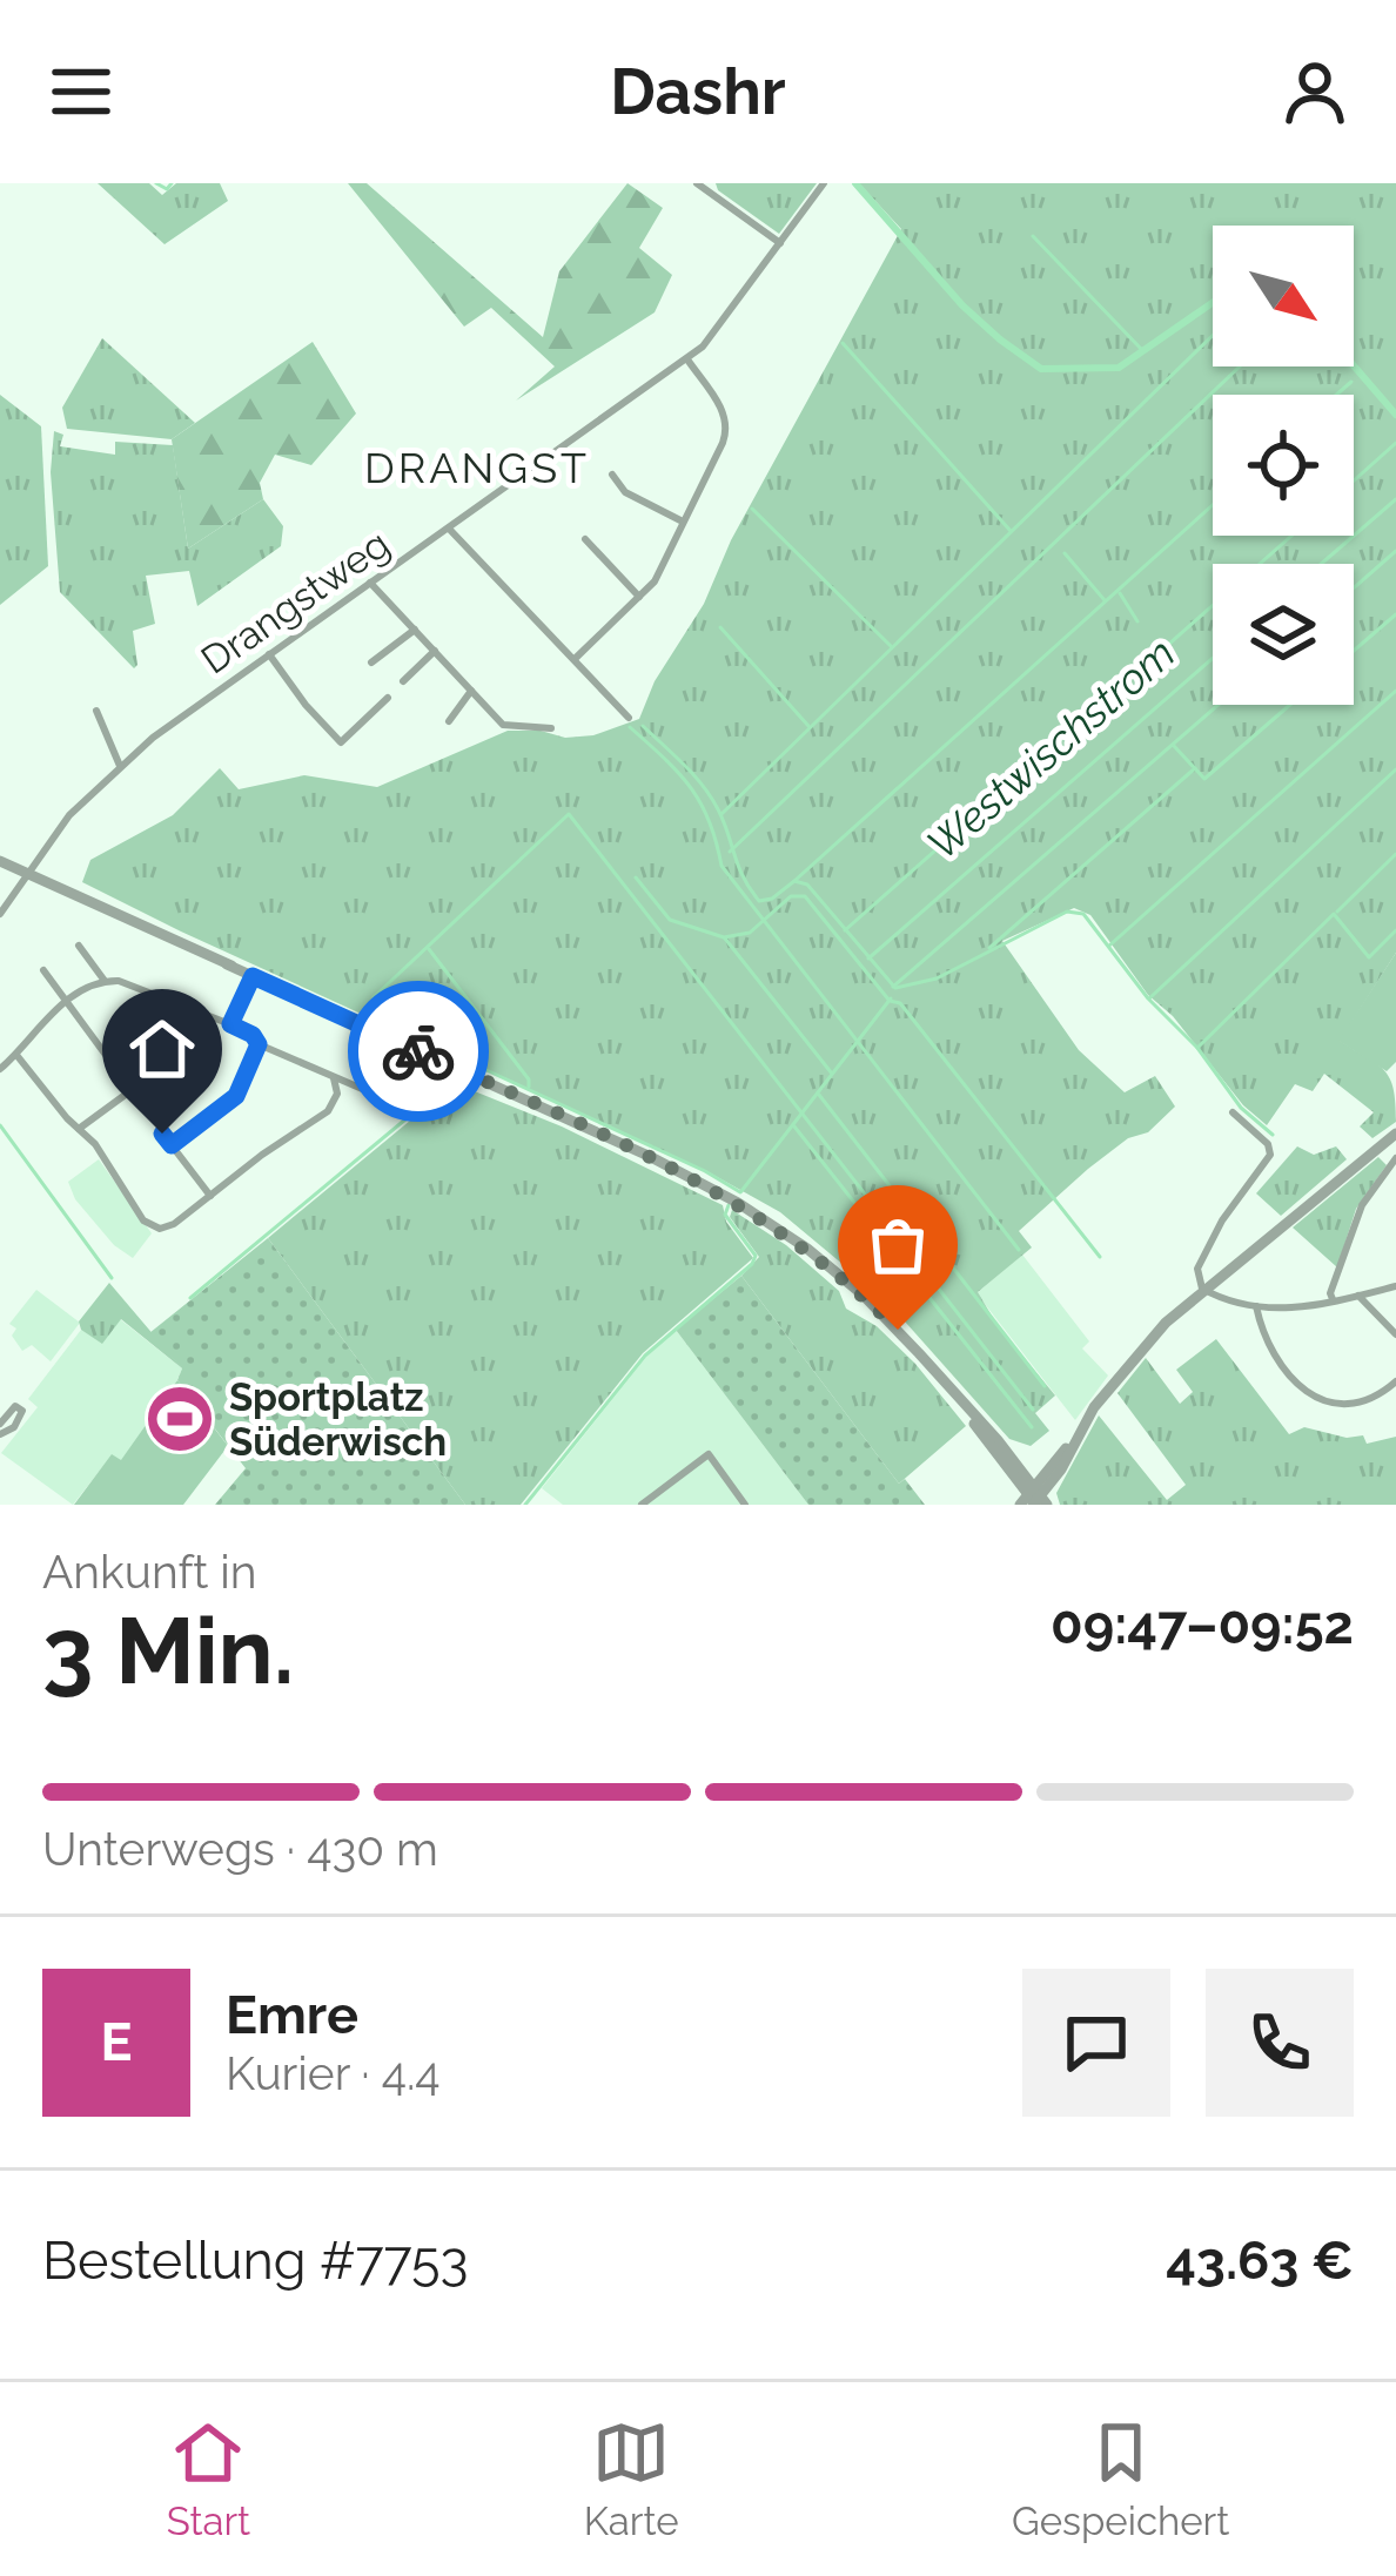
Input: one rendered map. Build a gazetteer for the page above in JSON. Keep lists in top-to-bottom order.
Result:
{
  "streets": {
    "street": ["Drangstweg"]
  },
  "districts": ["DRANGST"],
  "water": ["Westwischstrom"],
  "places": {
    "sports": ["Sportplatz Süderwisch"]
  },
  "north": "bottom right",
  "page": {
    "header": "Dashr",
    "heading": ["3 Min.", "Ankunft in", "09:47–09:52"],
    "panel": [
      "Emre",
      "Kurier · 4.4",
      "Bestellung #7753",
      "43.63 €"
    ],
    "bar": "Unterwegs · 430 m",
    "round": "E",
    "tabs": ["Start", "Karte", "Gespeichert"]
  }
}
